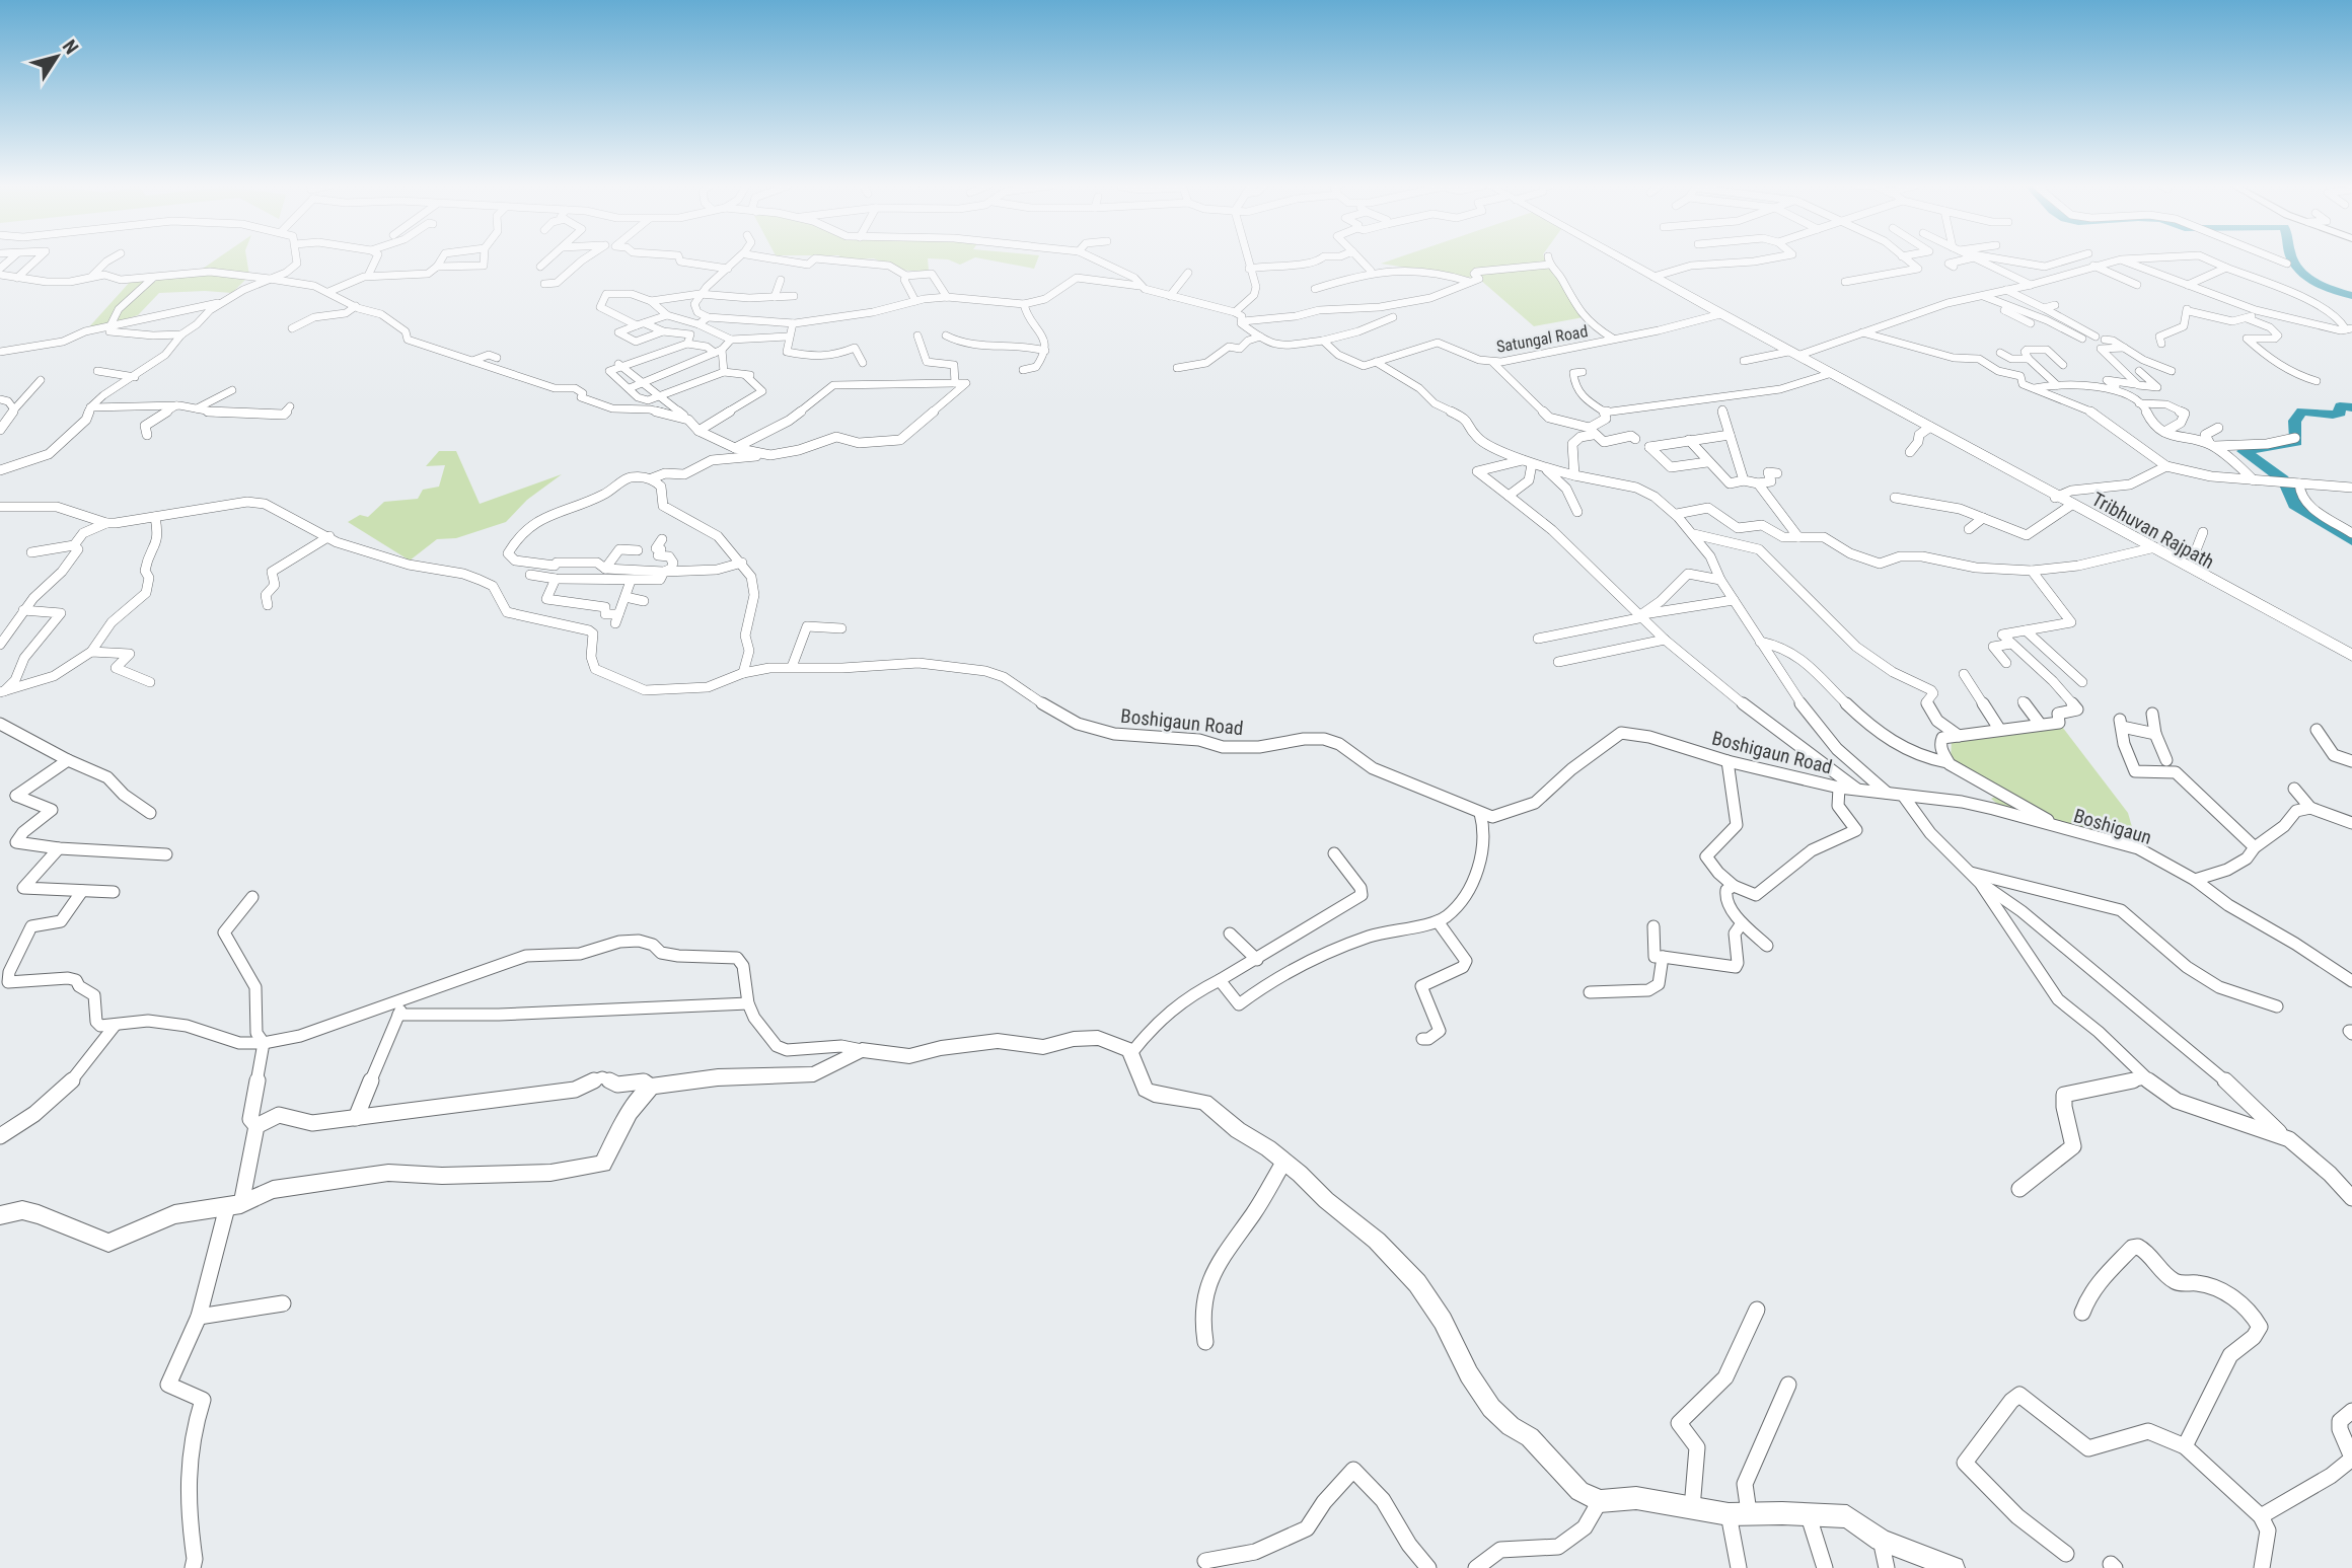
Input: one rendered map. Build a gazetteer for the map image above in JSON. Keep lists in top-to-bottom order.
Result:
{
  "streets": {
    "highway": ["Tribhuvan Rajpath"],
    "street": ["Satungal Road", "Boshigaun Road", "Boshigaun"]
  },
  "crossings": [
    ["Satungal Road", "Tribhuvan Rajpath"],
    ["Boshigaun Road", "Boshigaun"]
  ],
  "north": "top right"
}
